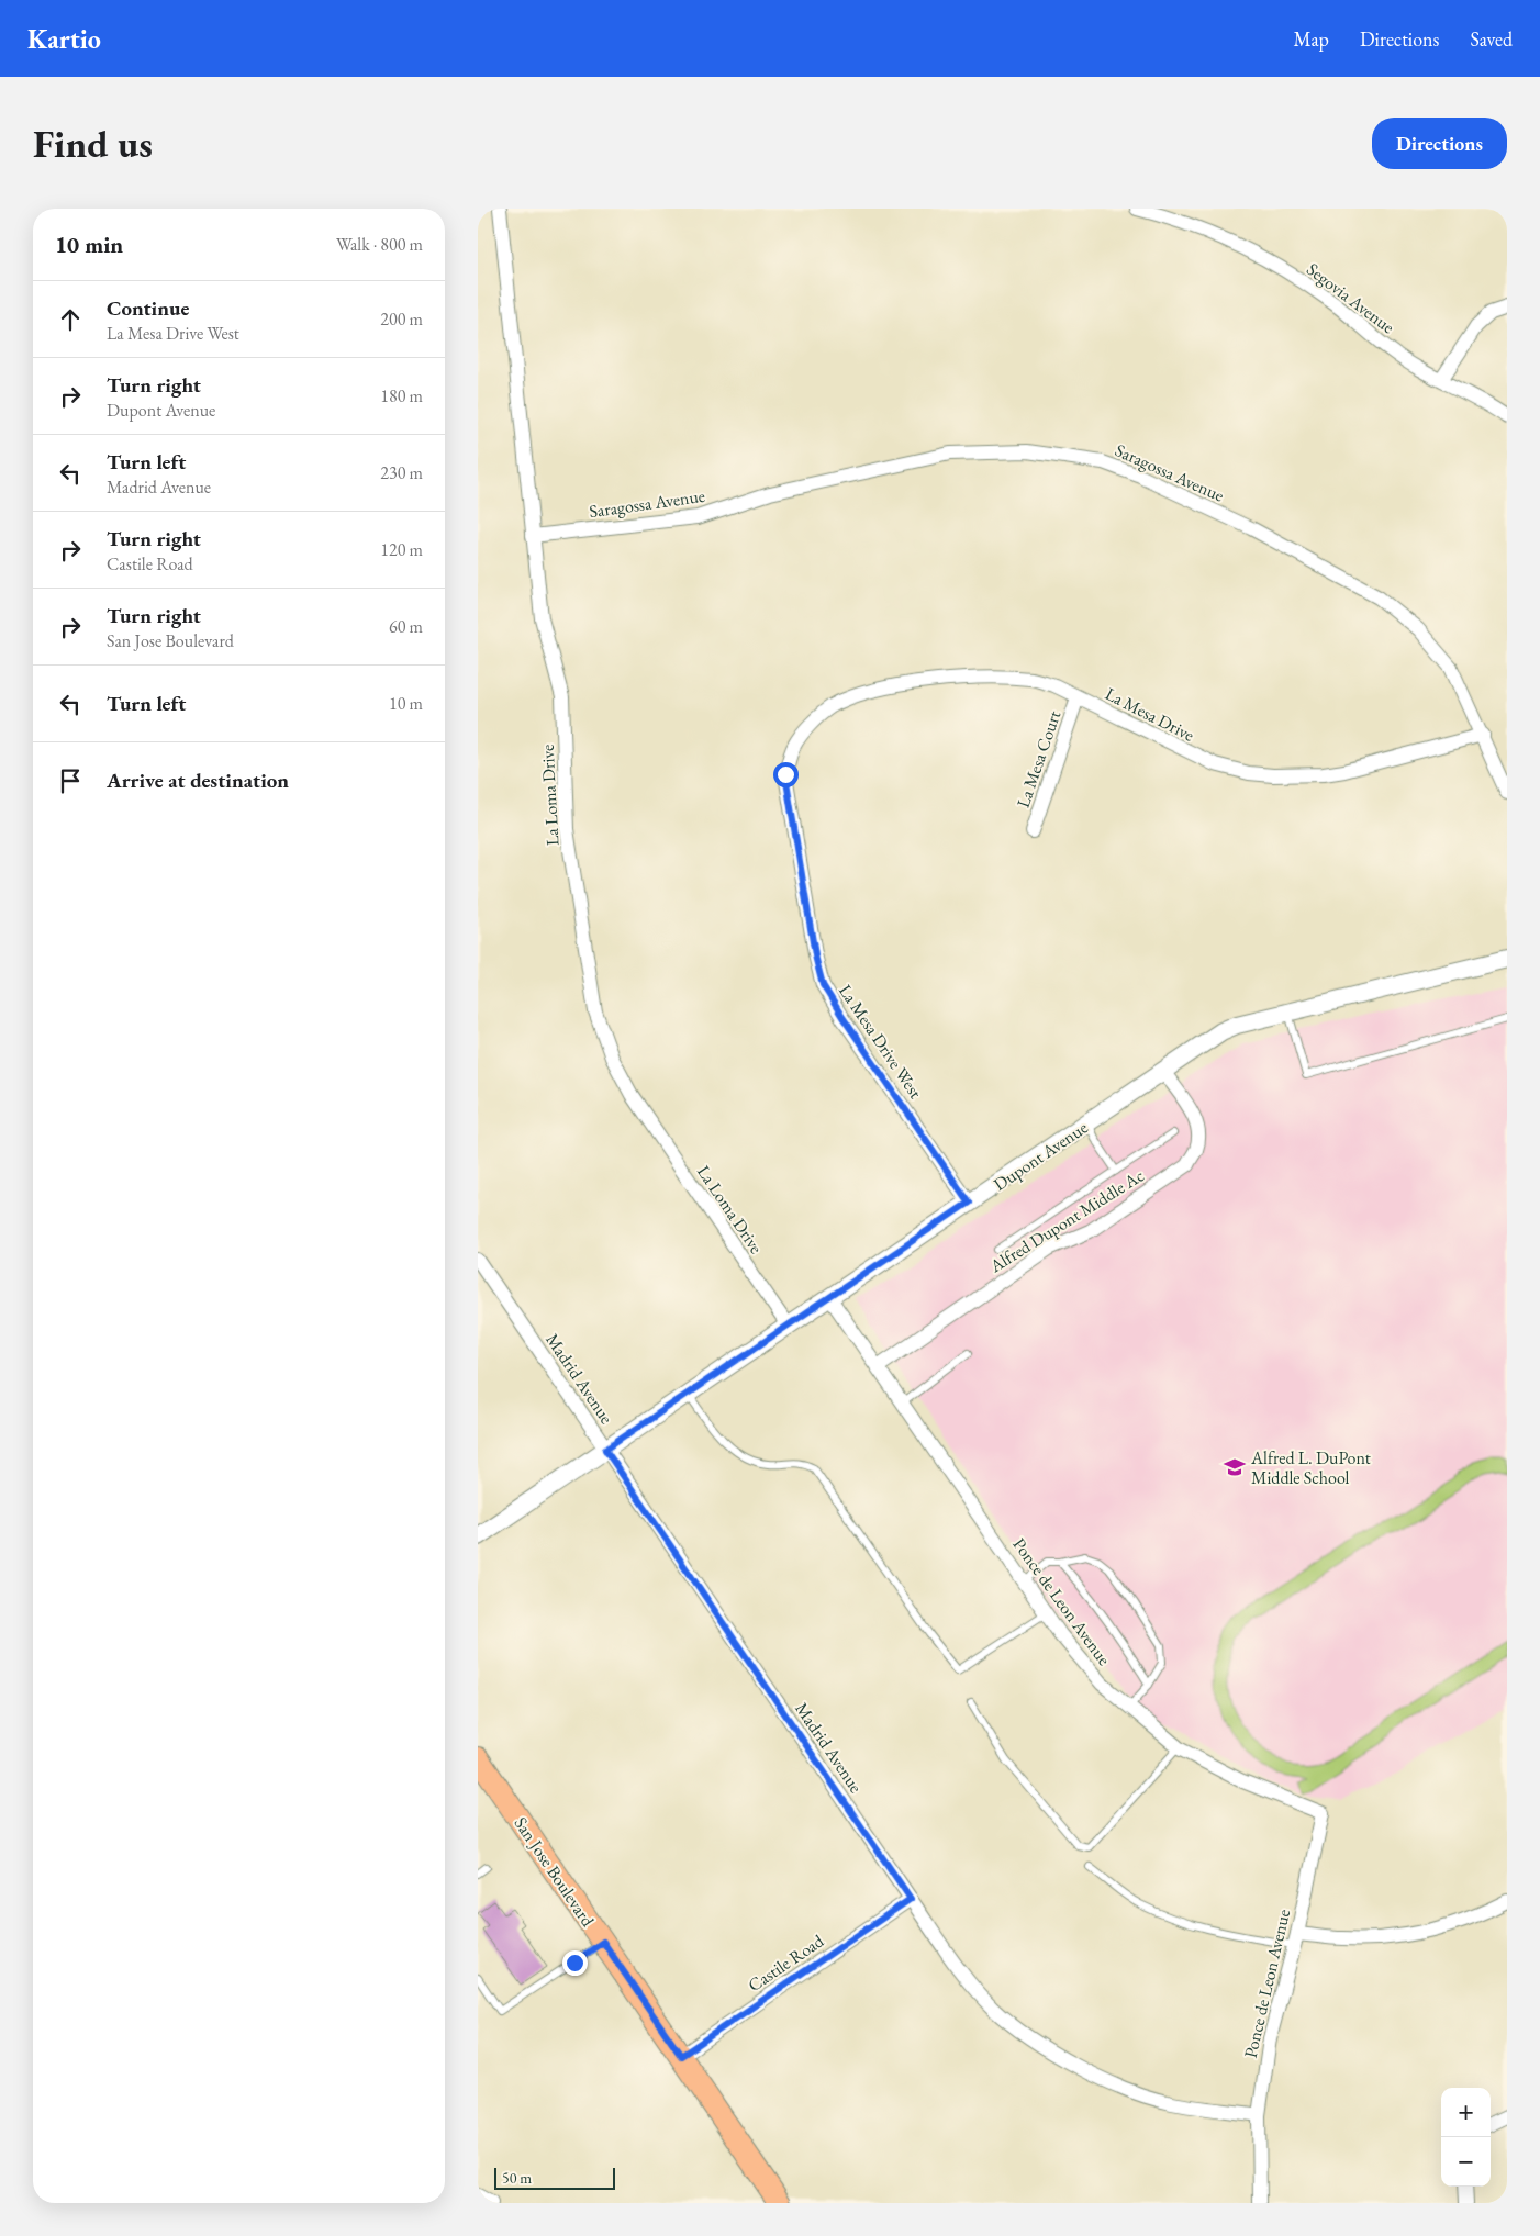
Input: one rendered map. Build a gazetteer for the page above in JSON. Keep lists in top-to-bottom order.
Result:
{
  "streets": {
    "main road": ["San Jose Boulevard"],
    "street": [
      "Segovia Avenue",
      "Saragossa Avenue",
      "La Mesa Drive",
      "La Mesa Court",
      "La Loma Drive",
      "La Mesa Drive West",
      "Dupont Avenue",
      "Alfred Dupont Middle Ac",
      "Madrid Avenue",
      "Ponce de Leon Avenue",
      "Castile Road"
    ]
  },
  "crossings": [
    ["Saragossa Avenue", "La Mesa Drive"],
    ["Saragossa Avenue", "La Loma Drive"],
    ["La Mesa Drive", "La Mesa Court"],
    ["La Mesa Drive", "La Mesa Drive West"],
    ["La Loma Drive", "Dupont Avenue"],
    ["La Mesa Drive West", "Dupont Avenue"],
    ["Dupont Avenue", "Alfred Dupont Middle Ac"],
    ["Dupont Avenue", "Madrid Avenue"],
    ["Dupont Avenue", "Ponce de Leon Avenue"],
    ["Alfred Dupont Middle Ac", "Ponce de Leon Avenue"],
    ["Madrid Avenue", "Ponce de Leon Avenue"],
    ["Madrid Avenue", "Castile Road"],
    ["San Jose Boulevard", "Castile Road"]
  ],
  "places": {
    "school or university": ["Alfred L. DuPont Middle School"]
  },
  "scale_bar": "50 m",
  "page": {
    "header": "Kartio",
    "nav": ["Map", "Directions", "Saved"],
    "buttons": "Directions",
    "title": "Find us",
    "heading": ["10 min", "Walk · 800 m"],
    "list": [
      ["Continue", "La Mesa Drive West", "200 m"],
      ["Turn right", "Dupont Avenue", "180 m"],
      ["Turn left", "Madrid Avenue", "230 m"],
      ["Turn right", "Castile Road", "120 m"],
      ["Turn right", "San Jose Boulevard", "60 m"],
      ["Turn left", "10 m"],
      "Arrive at destination"
    ],
    "map_buttons": ["+", "−"],
    "scale": "50 m"
  }
}
